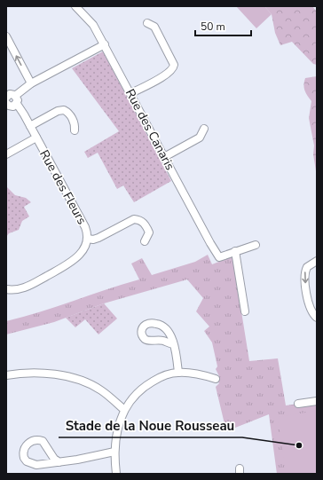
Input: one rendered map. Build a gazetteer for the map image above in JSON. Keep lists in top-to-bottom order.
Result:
{
  "streets": {
    "street": ["Rue des Canaris", "Rue des Fleurs"]
  },
  "places": ["Stade de la Noue Rousseau"],
  "scale_bar": "50 m"
}
